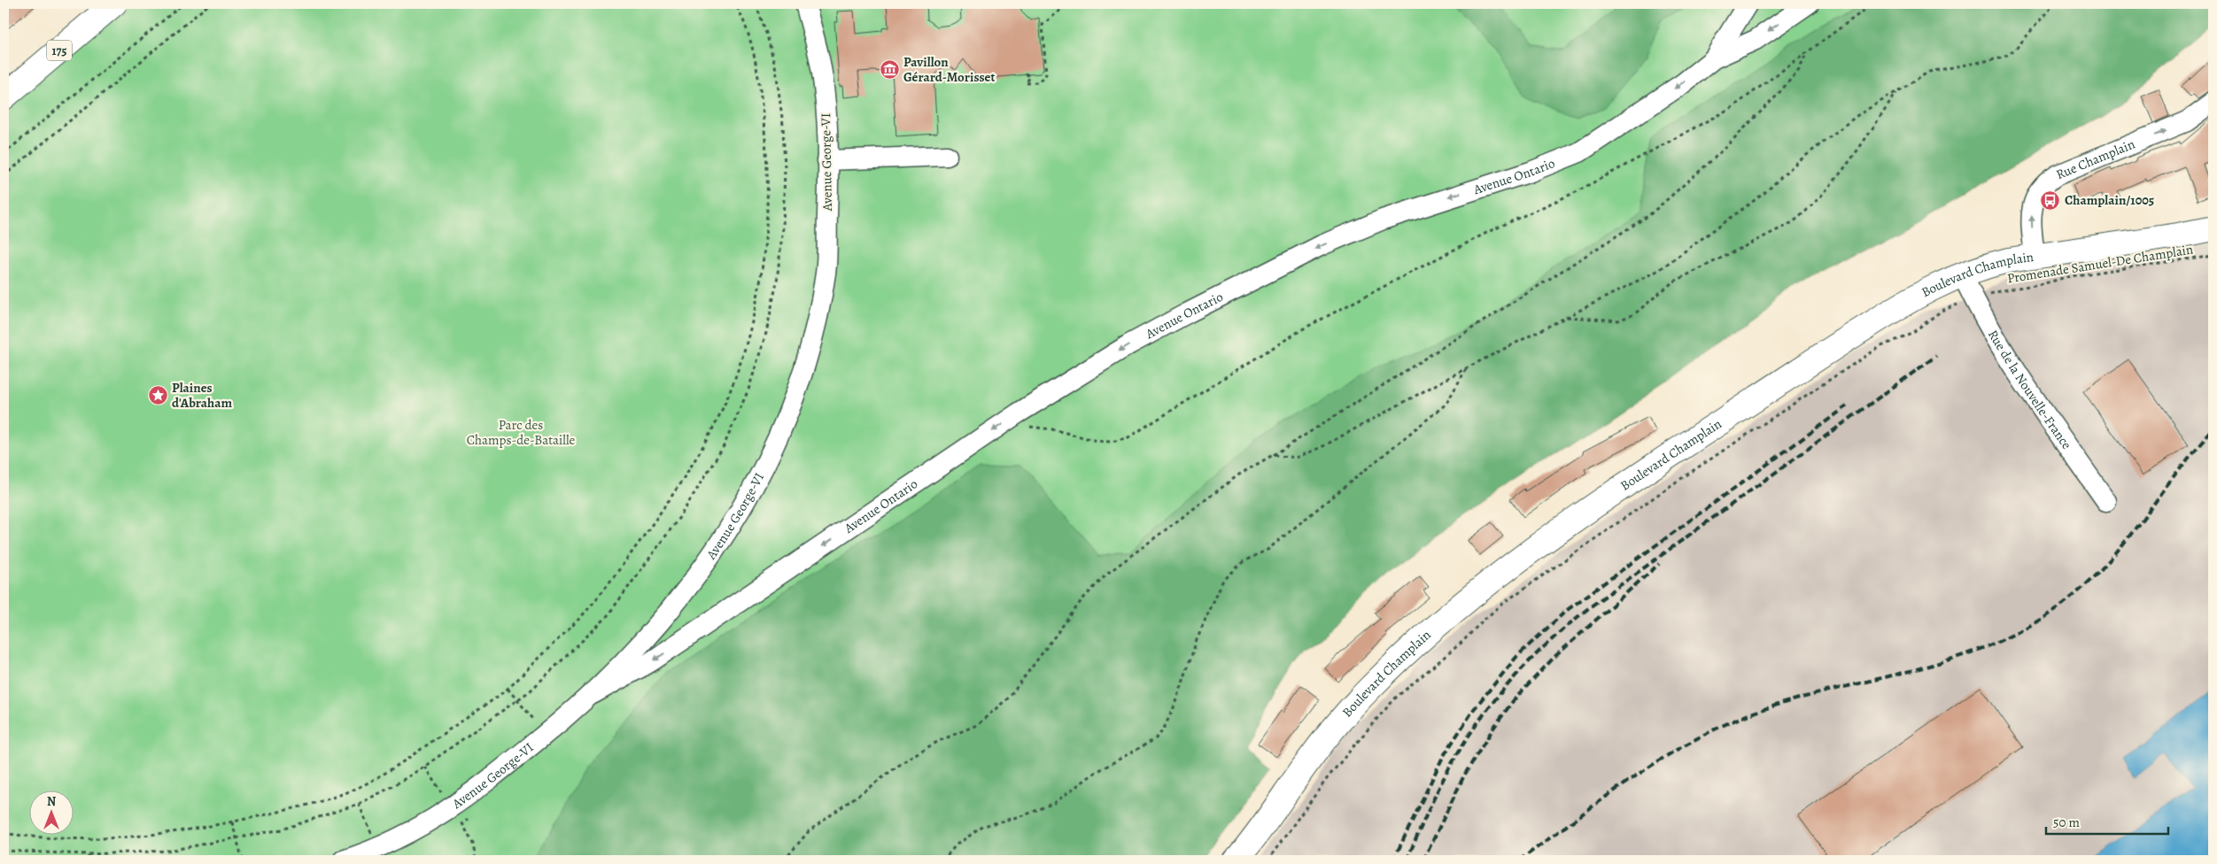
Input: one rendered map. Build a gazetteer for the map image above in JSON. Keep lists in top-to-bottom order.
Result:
{
  "streets": {
    "main road": ["175", "Boulevard Champlain"],
    "street": [
      "Rue Champlain",
      "Avenue George-VI",
      "Avenue Ontario",
      "Rue de la Nouvelle-France"
    ],
    "path": ["Promenade Samuel-De Champlain"]
  },
  "crossings": [
    ["Rue Champlain", "Boulevard Champlain"],
    ["Avenue George-VI", "Avenue Ontario"],
    ["Promenade Samuel-De Champlain", "Rue de la Nouvelle-France"],
    ["Boulevard Champlain", "Rue de la Nouvelle-France"]
  ],
  "one_way": ["Rue Champlain", "Avenue Ontario"],
  "parks": ["Parc des Champs-de-Bataille"],
  "places": {
    "museum": ["Pavillon Gérard-Morisset"],
    "bus stop": ["Champlain/1005"],
    "place": ["Plaines d'Abraham"]
  },
  "scale_bar": "50 m",
  "north": "top"
}
